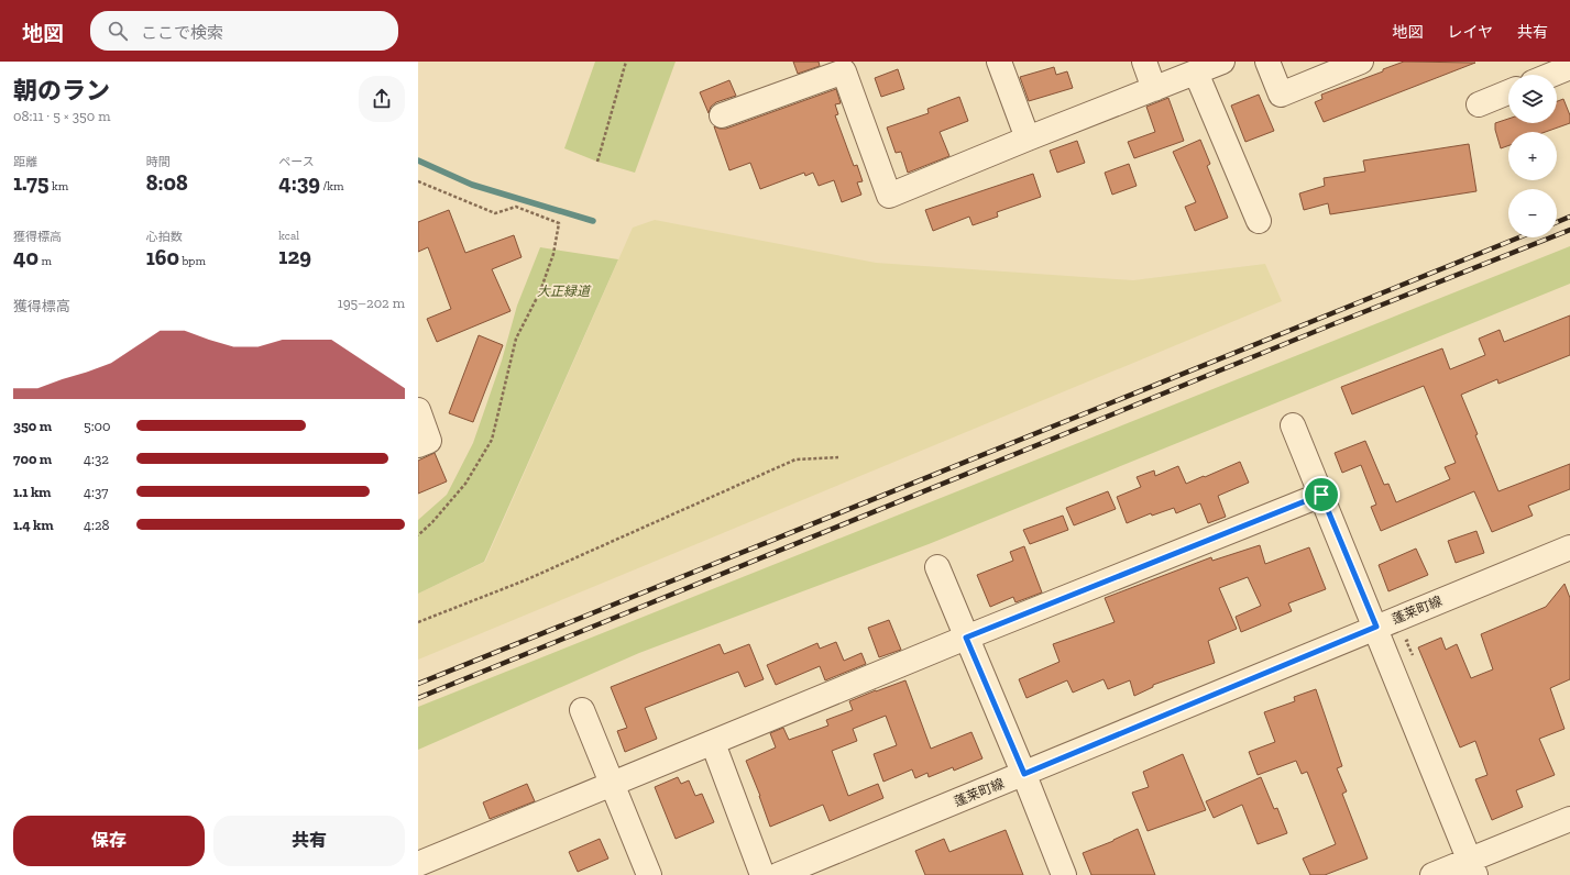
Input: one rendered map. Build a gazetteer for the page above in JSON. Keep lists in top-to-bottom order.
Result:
{
  "streets": {
    "street": ["蓬莱町線"]
  },
  "parks": ["大正緑道"],
  "page": {
    "header": "地図",
    "search": "ここで検索",
    "nav": ["地図", "レイヤ", "共有"],
    "heading": ["朝のラン", "08:11 · 5 × 350 m"],
    "map_buttons": ["+", "−"],
    "stats": [
      ["距離", "1.75 km"],
      ["時間", "8:08"],
      ["ペース", "4:39 /km"],
      ["獲得標高", "40 m"],
      ["心拍数", "160 bpm"],
      ["kcal", "129"]
    ],
    "chart": ["獲得標高", "195–202 m"],
    "list": [
      {
        "name": "350 m",
        "note": "5:00"
      },
      {
        "name": "700 m",
        "note": "4:32"
      },
      {
        "name": "1.1 km",
        "note": "4:37"
      },
      {
        "name": "1.4 km",
        "note": "4:28"
      }
    ],
    "buttons": ["保存", "共有"]
  }
}
